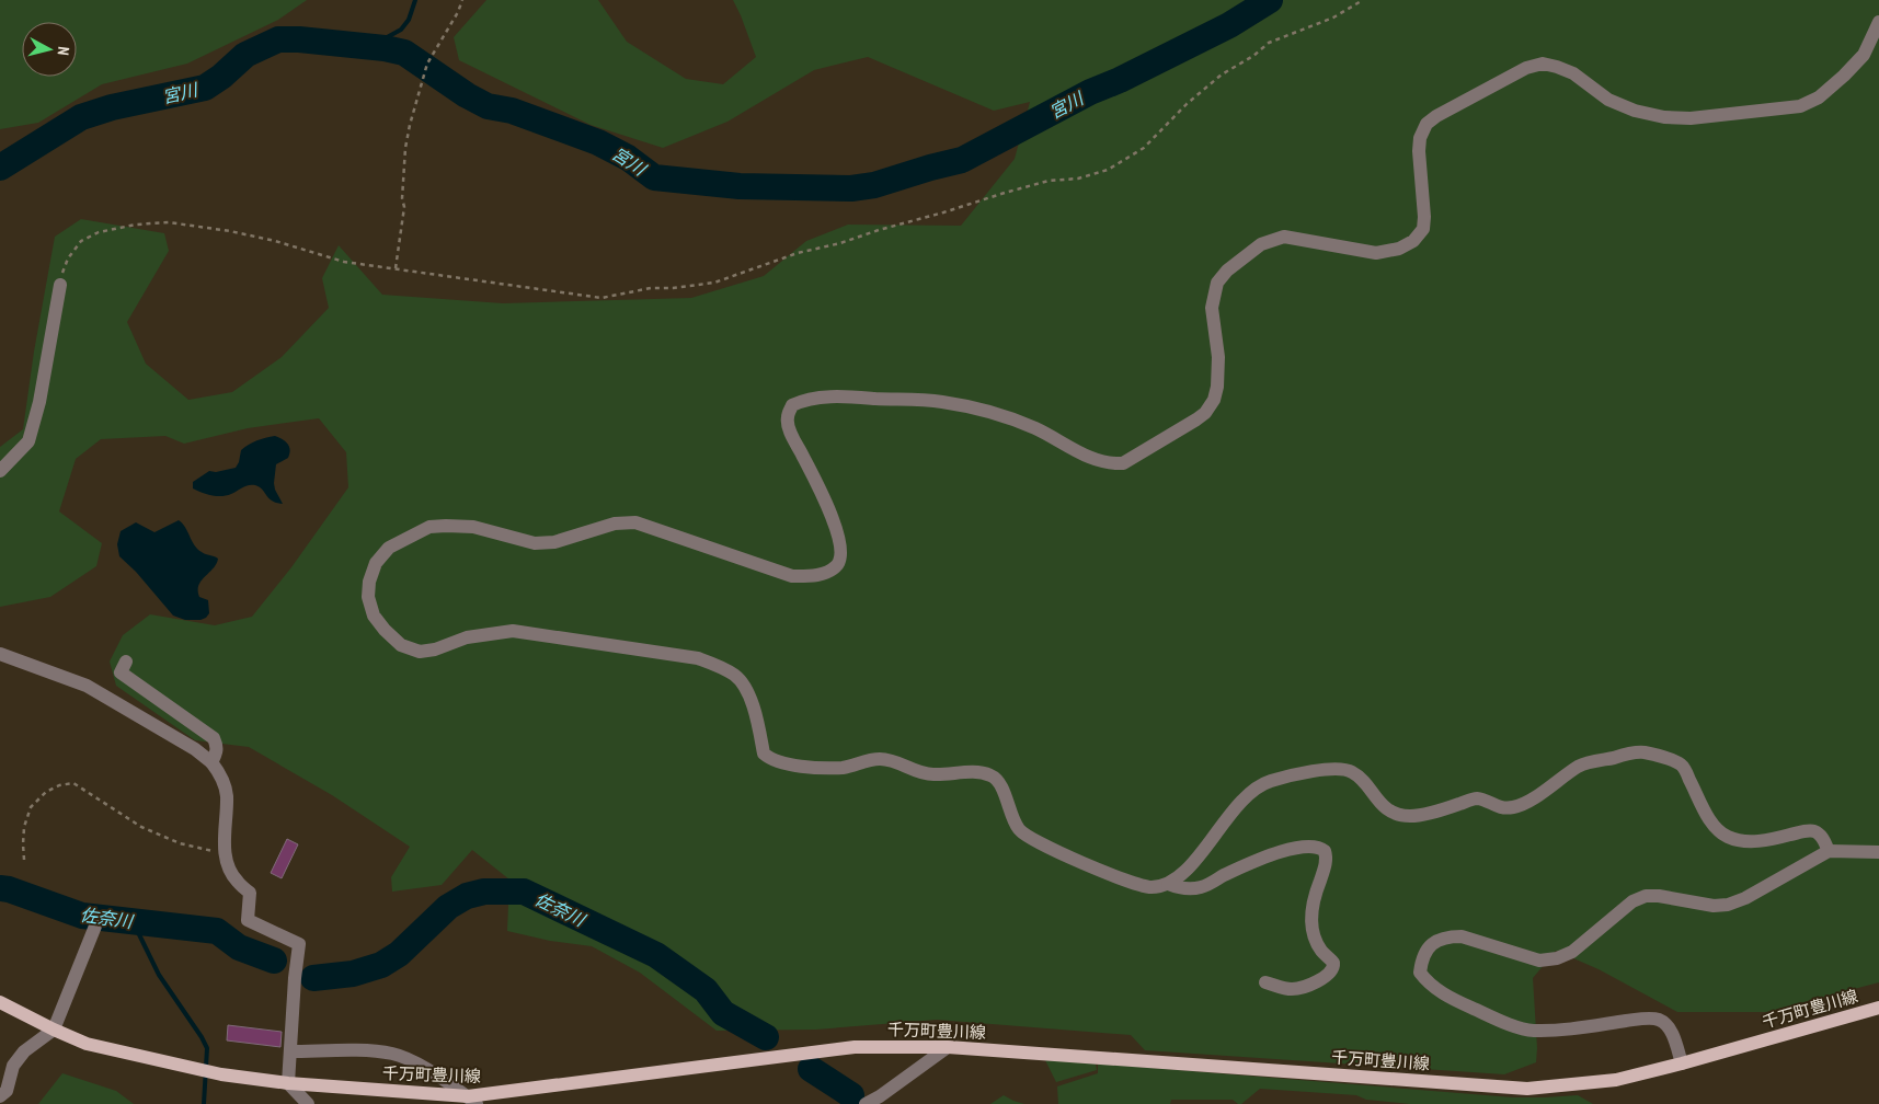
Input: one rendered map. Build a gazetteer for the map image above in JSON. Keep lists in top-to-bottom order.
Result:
{
  "streets": {
    "main road": ["千万町豊川線"]
  },
  "water": ["宮川", "佐奈川"],
  "north": "right"
}
